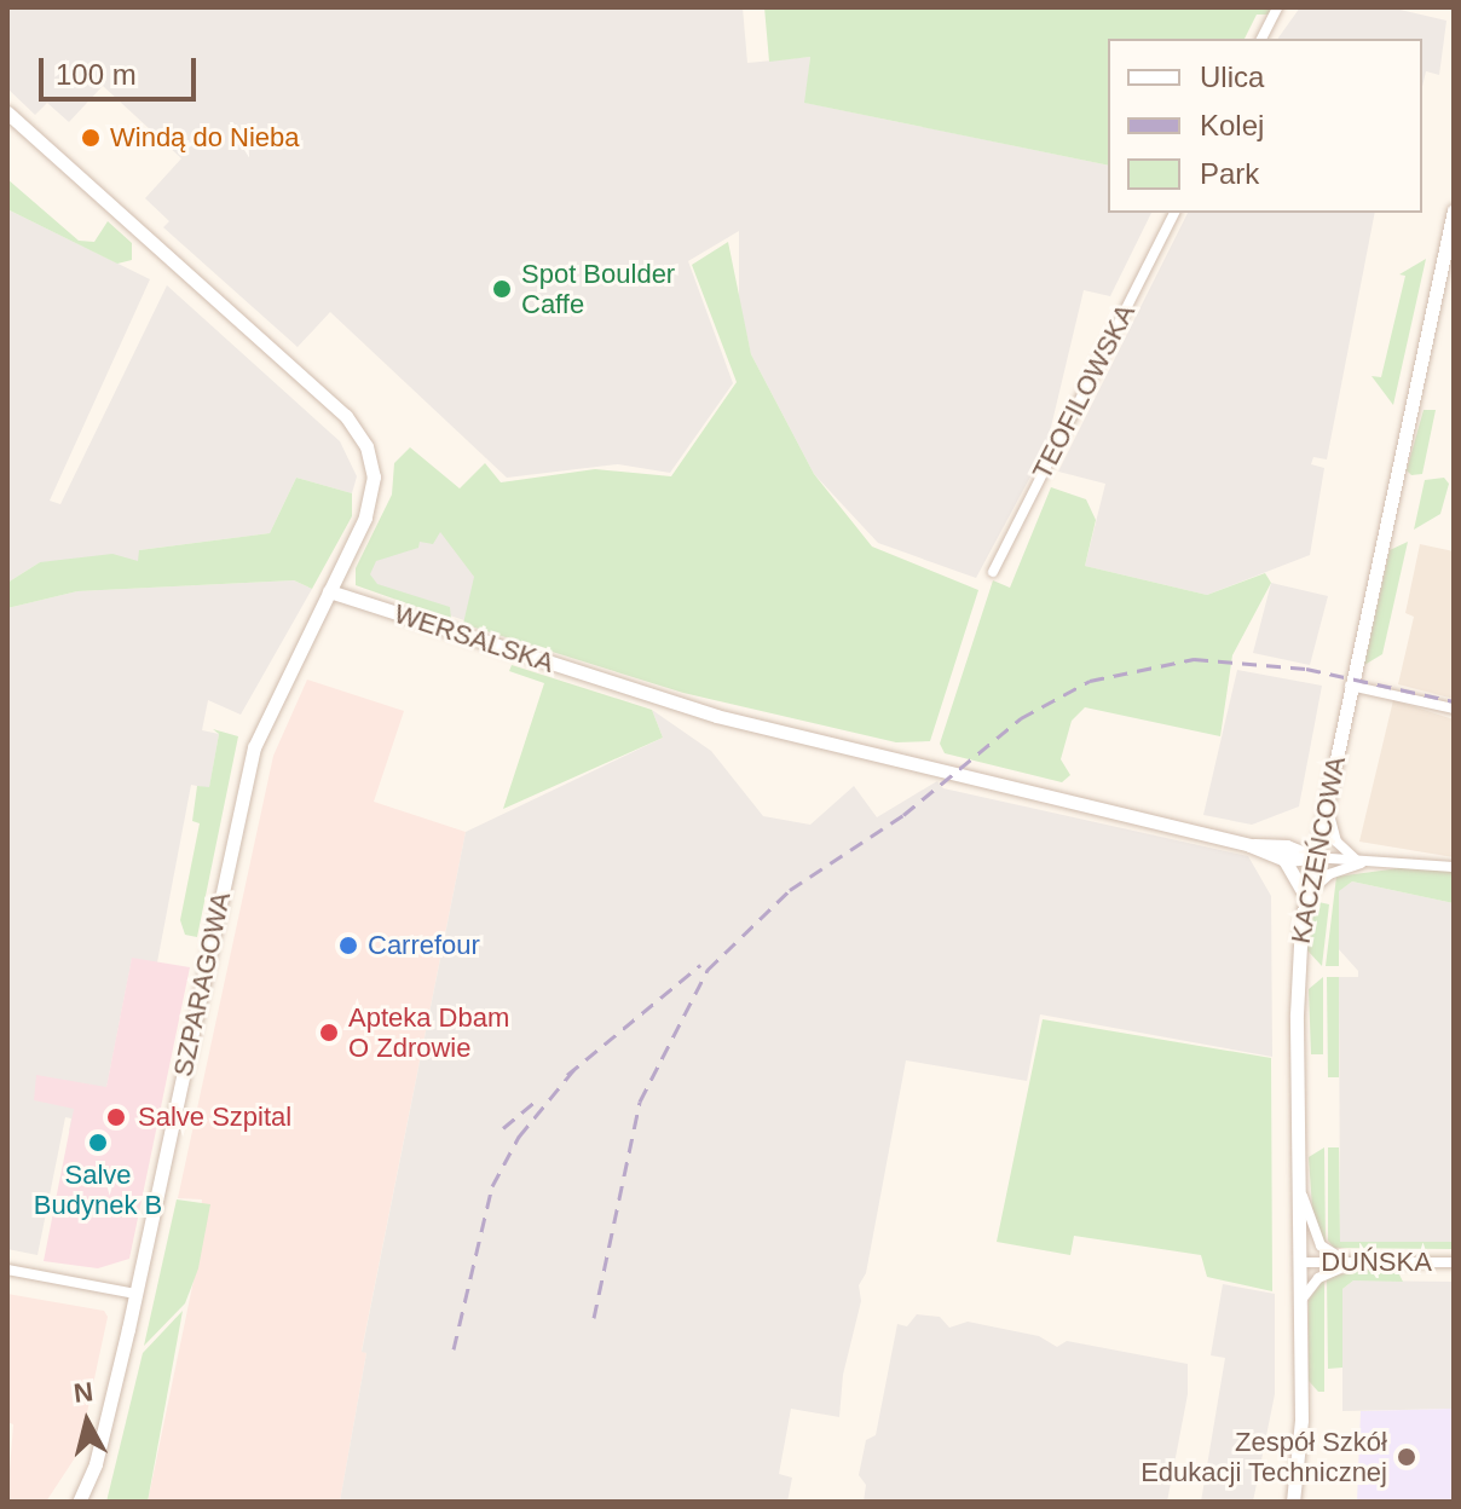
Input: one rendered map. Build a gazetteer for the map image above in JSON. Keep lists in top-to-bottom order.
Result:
{
  "streets": {
    "street": [
      "TEOFILOWSKA",
      "WERSALSKA",
      "KACZEŃCOWA",
      "SZPARAGOWA",
      "DUŃSKA"
    ]
  },
  "crossings": [
    ["WERSALSKA", "KACZEŃCOWA"],
    ["WERSALSKA", "SZPARAGOWA"],
    ["KACZEŃCOWA", "DUŃSKA"]
  ],
  "places": [
    "Windą do Nieba",
    "Spot Boulder Caffe",
    "Carrefour",
    "Apteka Dbam O Zdrowie",
    "Salve Szpital",
    "Salve Budynek B",
    "Zespół Szkół Edukacji Technicznej"
  ],
  "legend": ["Ulica", "Kolej", "Park"],
  "scale_bar": "100 m",
  "north": "top"
}
